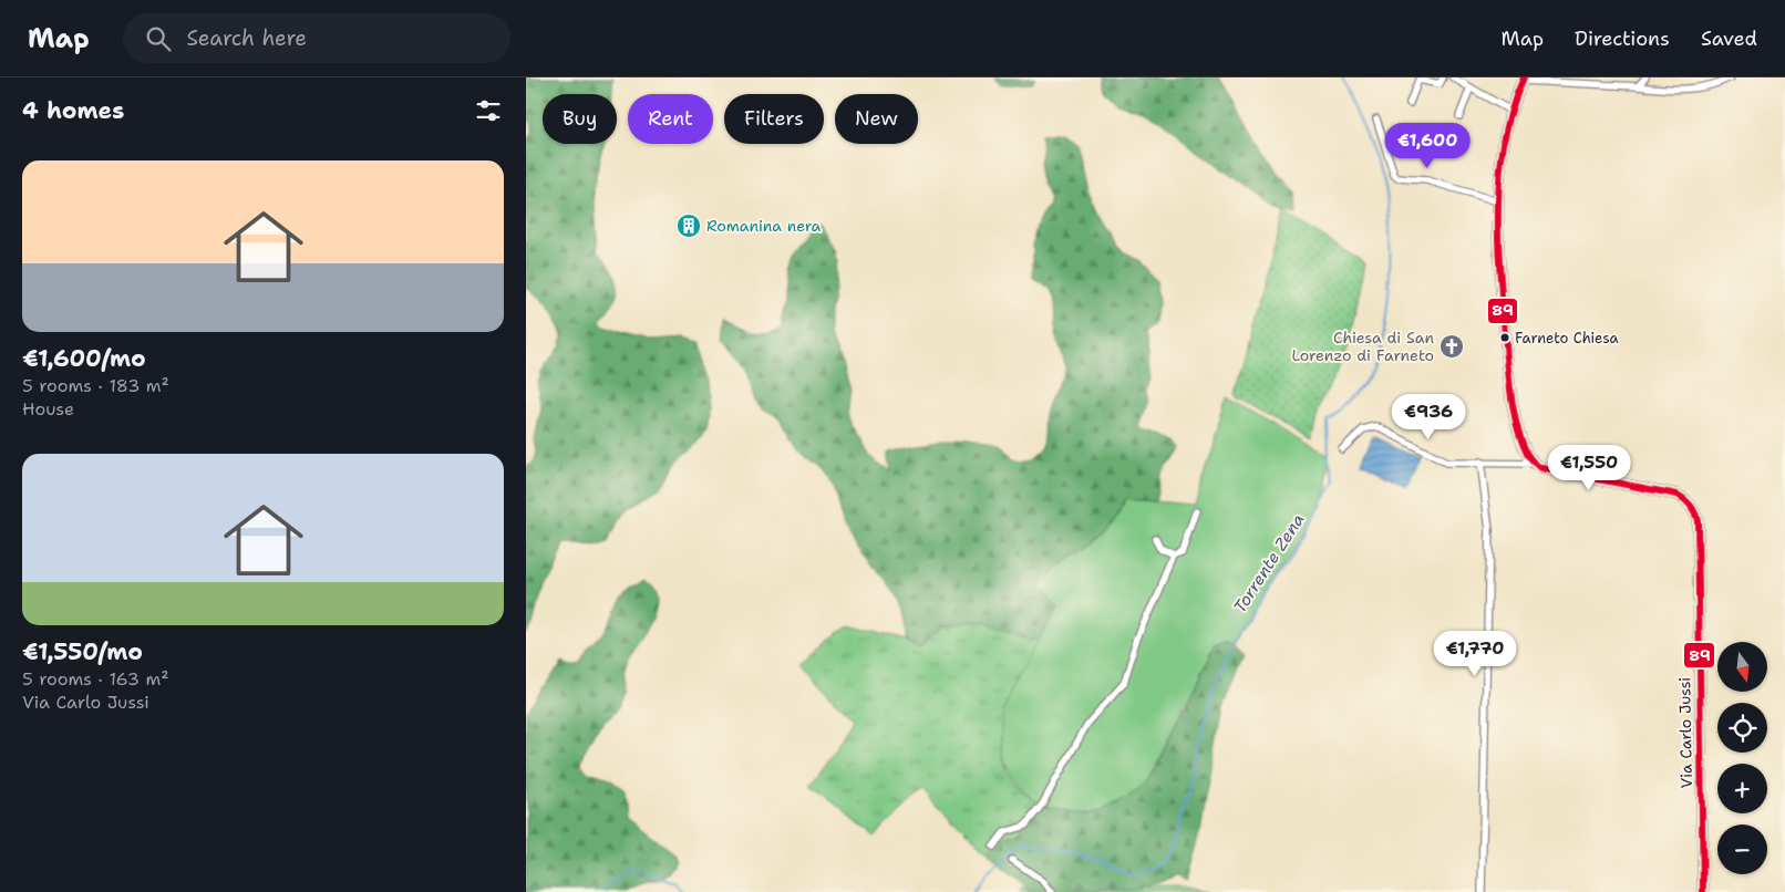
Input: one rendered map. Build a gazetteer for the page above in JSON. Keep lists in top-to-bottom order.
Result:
{
  "streets": {
    "street": ["Via Carlo Jussi"]
  },
  "water": ["Torrente Zena"],
  "places": {
    "building": ["Romanina nera"],
    "other": ["Farneto Chiesa"],
    "church": ["Chiesa di San Lorenzo di Farneto"]
  },
  "lines": ["transit line 89"],
  "north": "bottom",
  "page": {
    "header": "Map",
    "search": "Search here",
    "nav": ["Map", "Directions", "Saved"],
    "heading": "4 homes",
    "chip": [
      "Buy",
      "Rent",
      "Filters",
      "New"
    ],
    "price": [
      "€1,600",
      "€936",
      "€1,550",
      "€1,770"
    ],
    "list": [
      {
        "name": "€1,600/mo",
        "note": "5 rooms · 183 m² · House"
      },
      {
        "name": "€1,550/mo",
        "note": "5 rooms · 163 m² · Via Carlo Jussi"
      }
    ],
    "map_buttons": ["+", "−"]
  }
}
